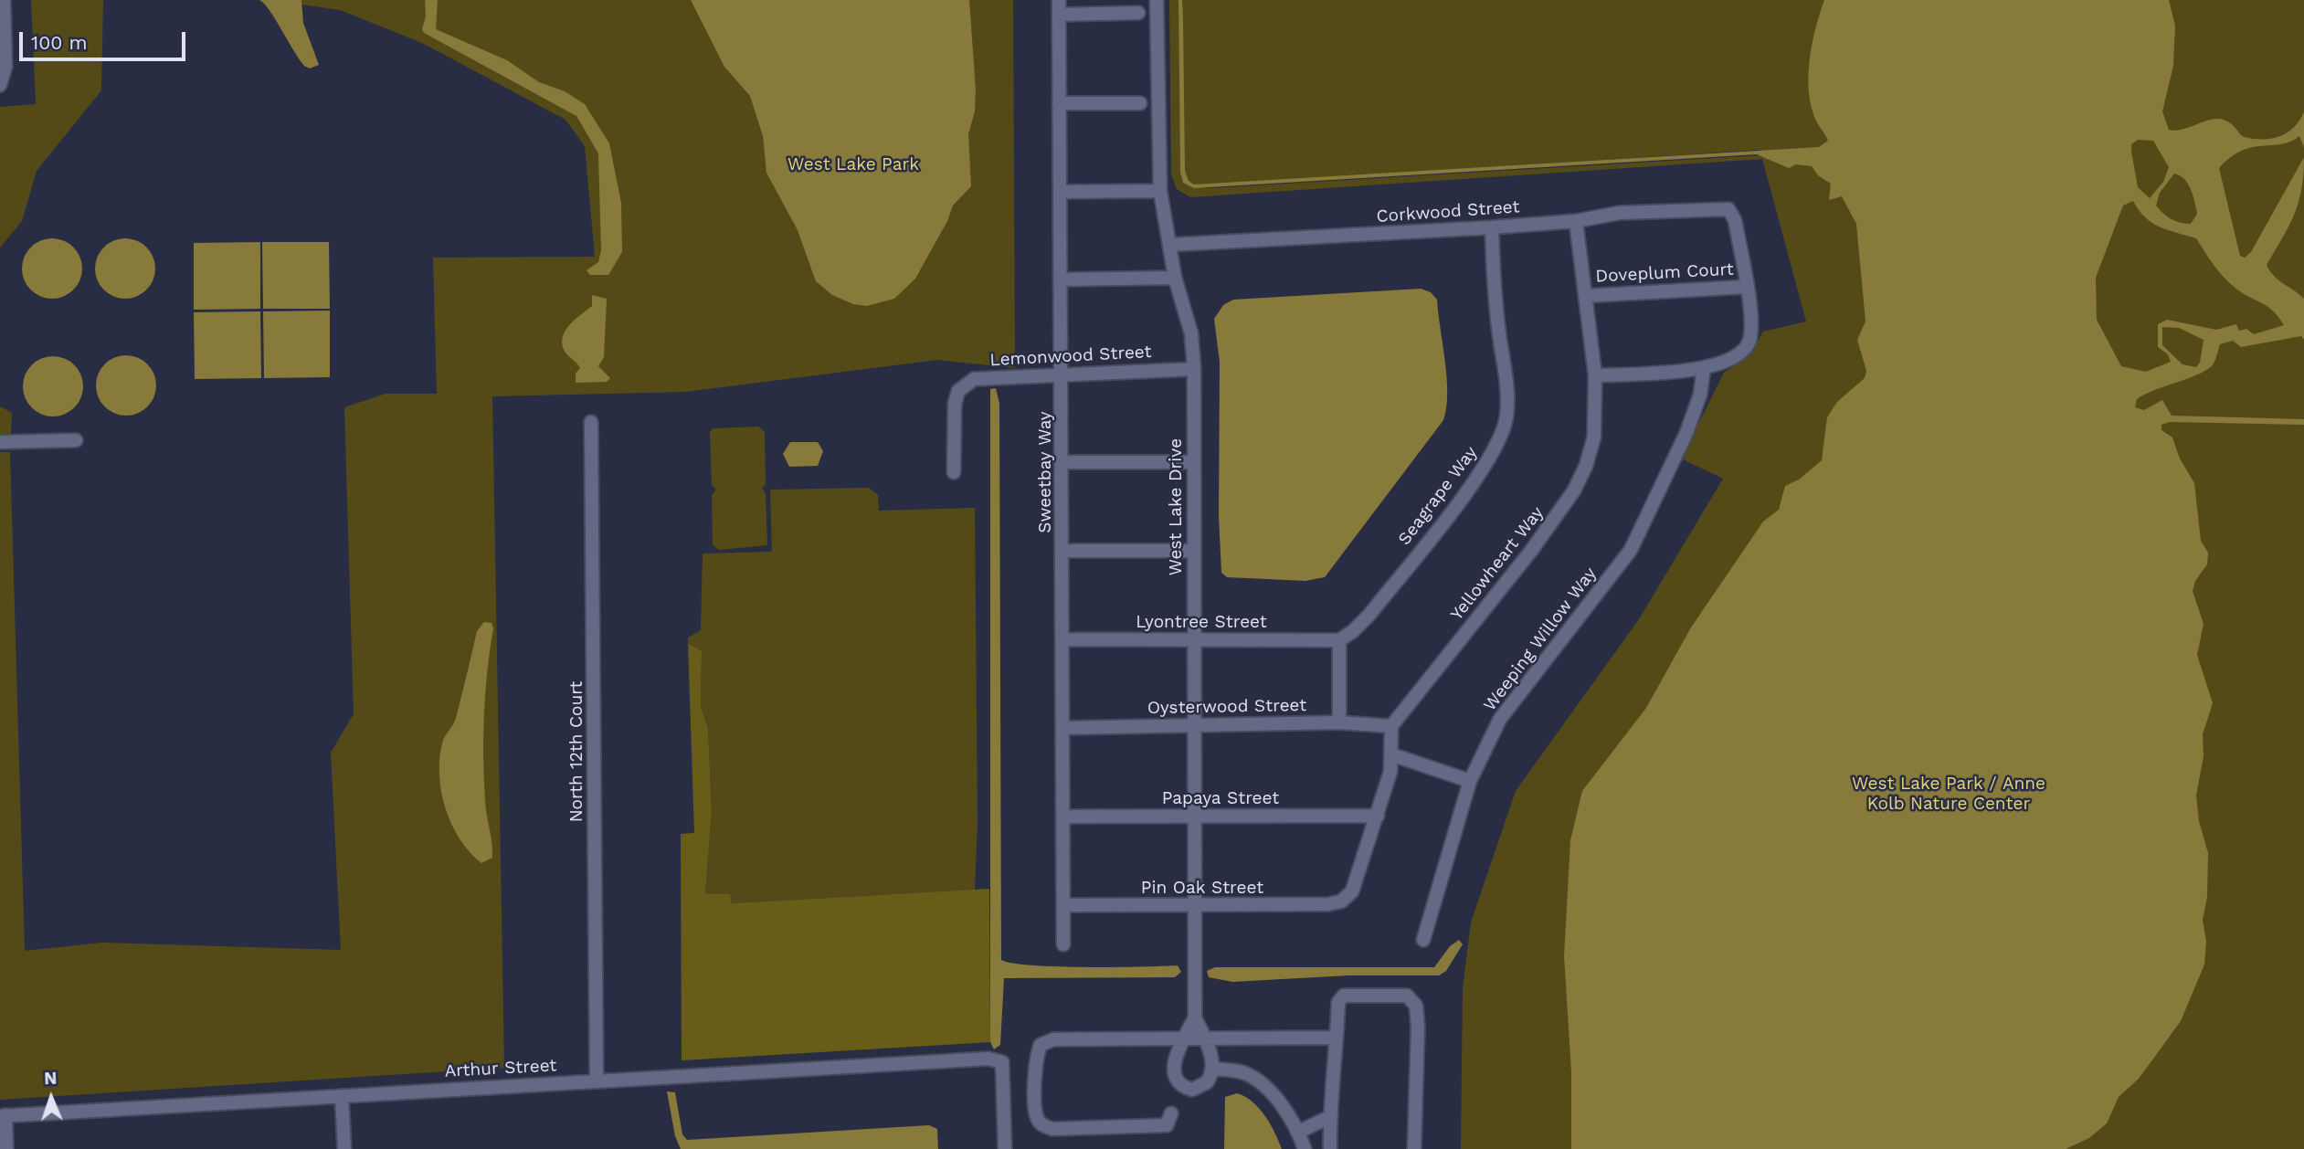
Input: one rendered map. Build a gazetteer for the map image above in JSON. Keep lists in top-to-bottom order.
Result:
{
  "streets": {
    "street": [
      "Corkwood Street",
      "Doveplum Court",
      "Lemonwood Street",
      "Sweetbay Way",
      "Seagrape Way",
      "West Lake Drive",
      "Yellowheart Way",
      "Lyontree Street",
      "Weeping Willow Way",
      "Oysterwood Street",
      "North 12th Court",
      "Papaya Street",
      "Pin Oak Street",
      "Arthur Street"
    ]
  },
  "crossings": [
    ["Corkwood Street", "Doveplum Court"],
    ["Corkwood Street", "Seagrape Way"],
    ["Corkwood Street", "West Lake Drive"],
    ["Corkwood Street", "Yellowheart Way"],
    ["Doveplum Court", "Yellowheart Way"],
    ["Lemonwood Street", "Sweetbay Way"],
    ["Lemonwood Street", "West Lake Drive"],
    ["Sweetbay Way", "Lyontree Street"],
    ["Sweetbay Way", "Oysterwood Street"],
    ["Sweetbay Way", "Papaya Street"],
    ["Sweetbay Way", "Pin Oak Street"],
    ["Seagrape Way", "Lyontree Street"],
    ["West Lake Drive", "Lyontree Street"],
    ["West Lake Drive", "Oysterwood Street"],
    ["West Lake Drive", "Papaya Street"],
    ["West Lake Drive", "Pin Oak Street"],
    ["Yellowheart Way", "Oysterwood Street"],
    ["North 12th Court", "Arthur Street"],
    ["Papaya Street", "Pin Oak Street"]
  ],
  "parks": ["West Lake Park", "West Lake Park / Anne Kolb Nature Center"],
  "scale_bar": "100 m",
  "north": "top"
}
